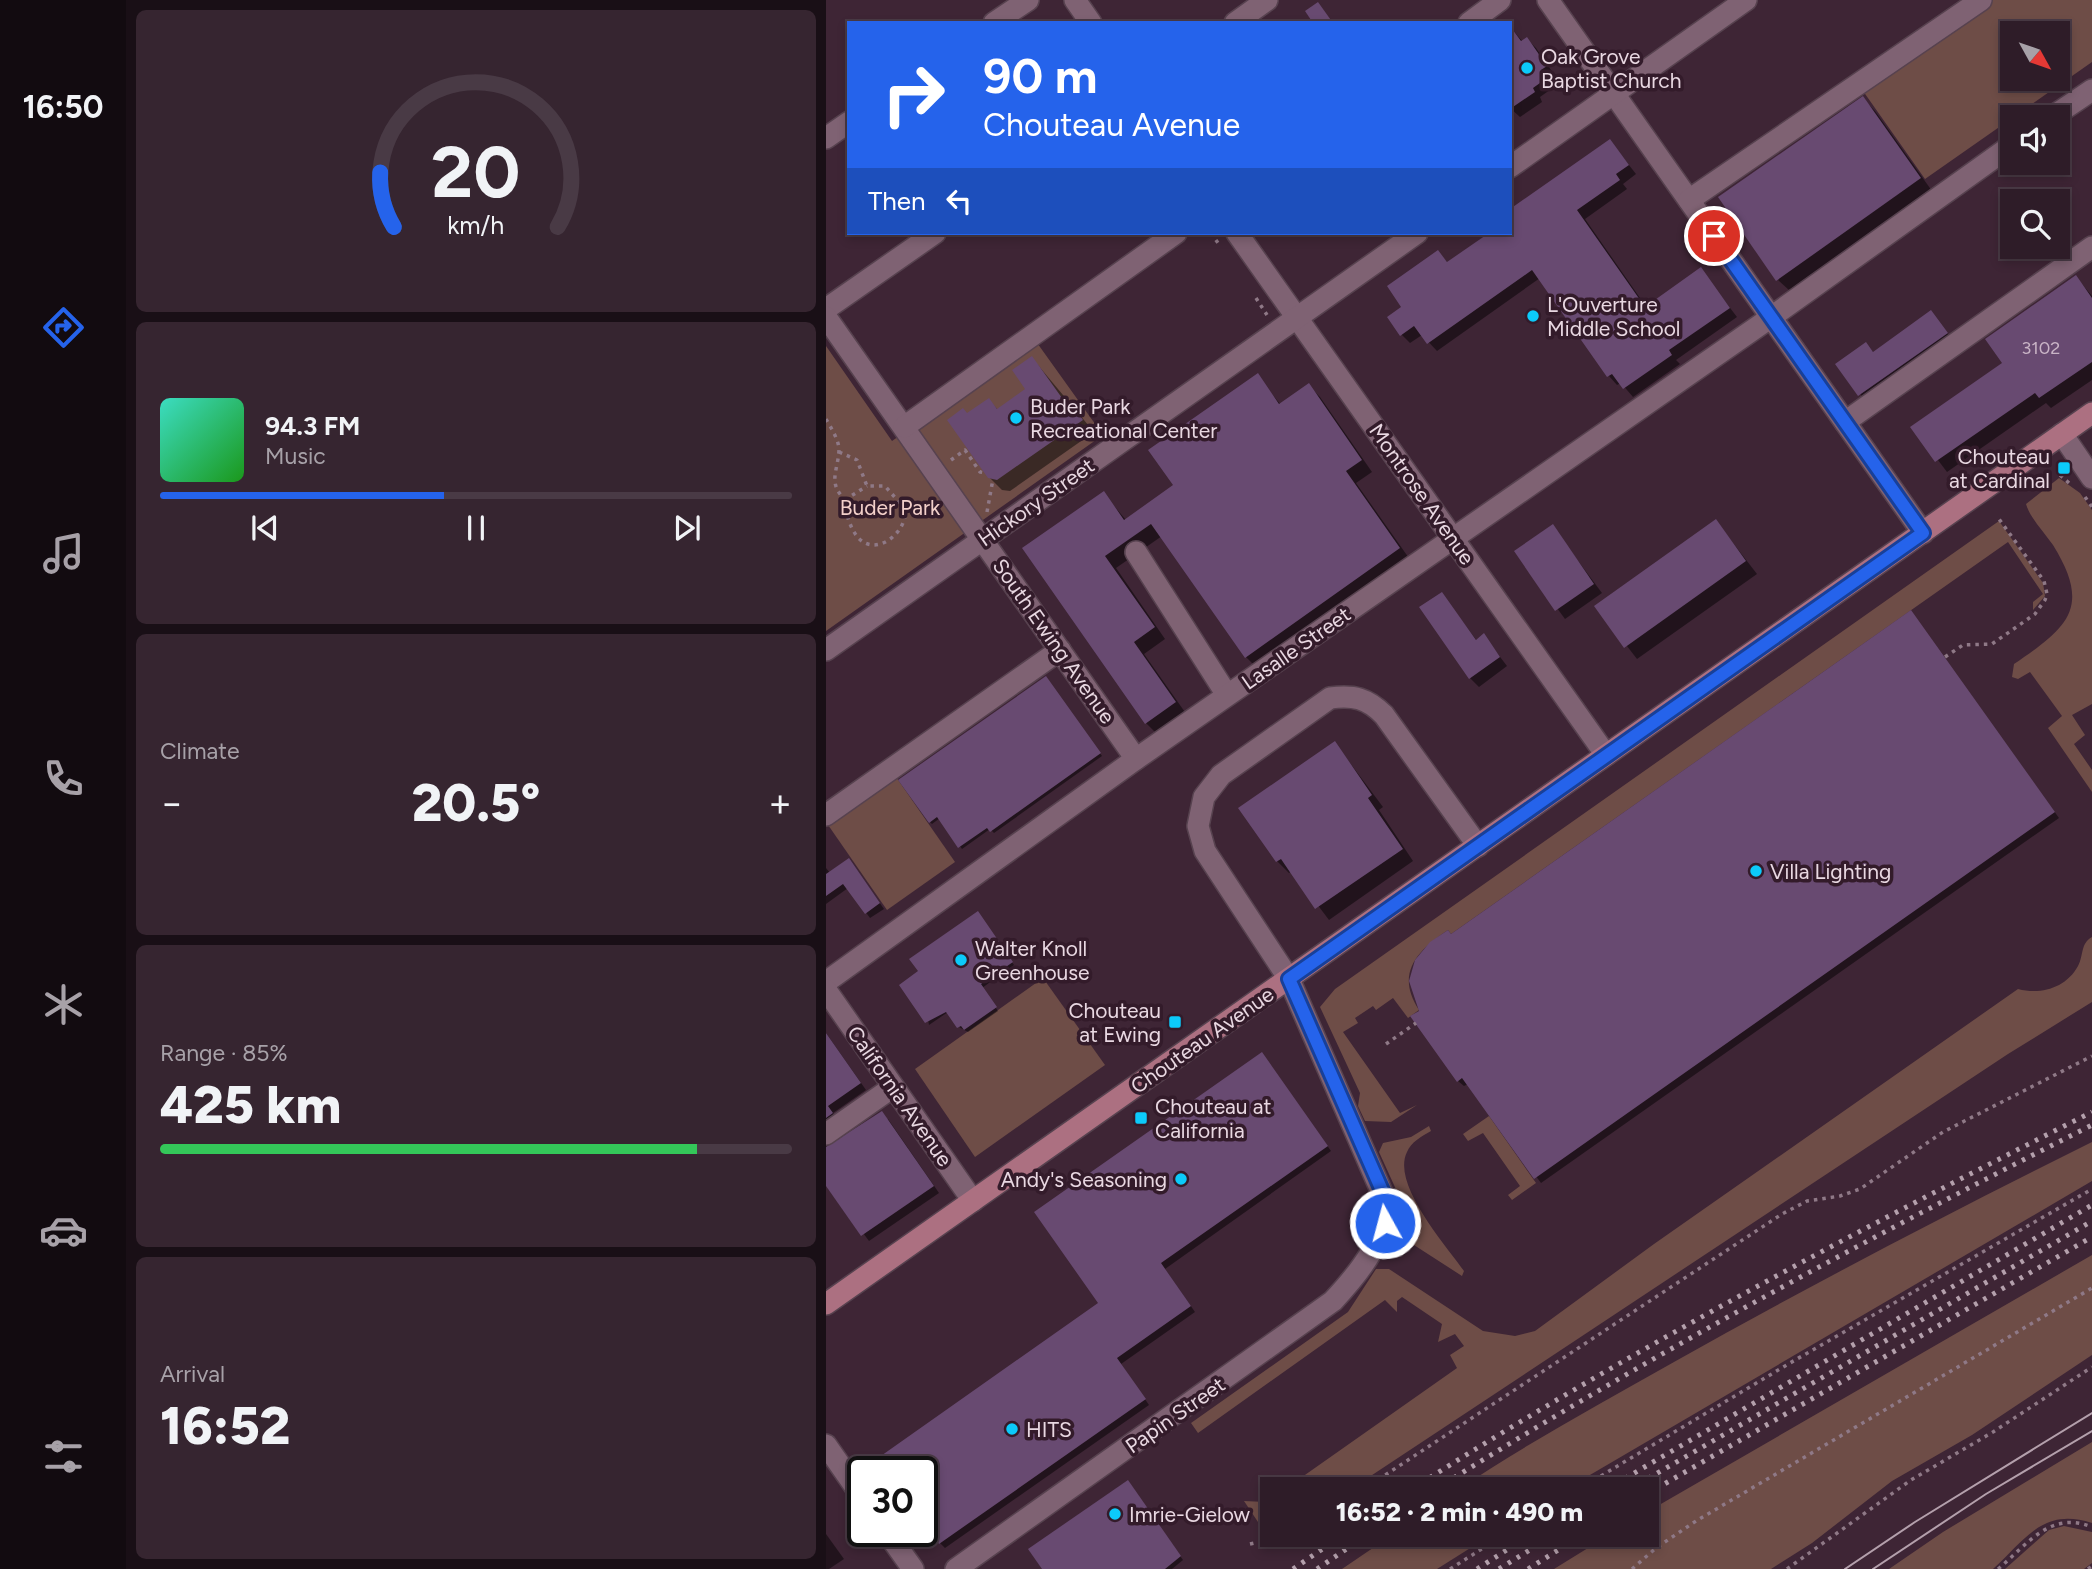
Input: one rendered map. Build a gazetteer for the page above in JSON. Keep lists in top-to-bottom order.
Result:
{
  "streets": {
    "main road": ["Chouteau Avenue"],
    "street": [
      "Montrose Avenue",
      "Hickory Street",
      "South Ewing Avenue",
      "Lasalle Street",
      "California Avenue",
      "Papin Street"
    ]
  },
  "crossings": [
    ["Montrose Avenue", "Hickory Street"],
    ["Montrose Avenue", "Lasalle Street"],
    ["Montrose Avenue", "Chouteau Avenue"],
    ["Hickory Street", "South Ewing Avenue"],
    ["South Ewing Avenue", "Lasalle Street"],
    ["Chouteau Avenue", "California Avenue"],
    ["Chouteau Avenue", "Papin Street"]
  ],
  "parks": ["Buder Park"],
  "places": {
    "other": [
      "Oak Grove Baptist Church",
      "L'Ouverture Middle School",
      "Buder Park Recreational Center",
      "Villa Lighting",
      "Walter Knoll Greenhouse",
      "Andy's Seasoning",
      "HITS",
      "Imrie-Gielow"
    ],
    "transit": ["Chouteau at Cardinal", "Chouteau at Ewing", "Chouteau at California"]
  },
  "house_numbers": ["3102"],
  "north": "bottom right",
  "page": {
    "tabs": "16:50",
    "turn": ["90 m", "Chouteau Avenue"],
    "then": "Then",
    "song": ["94.3 FM", "Music"],
    "tile": [
      "Climate",
      ["Range · 85%", "425 km"],
      ["Arrival", "16:52"]
    ],
    "heat": ["−", "20.5°", "+"],
    "limit": "30",
    "trip": "16:52 · 2 min · 490 m",
    "gauge": ["20", "km/h"]
  }
}
